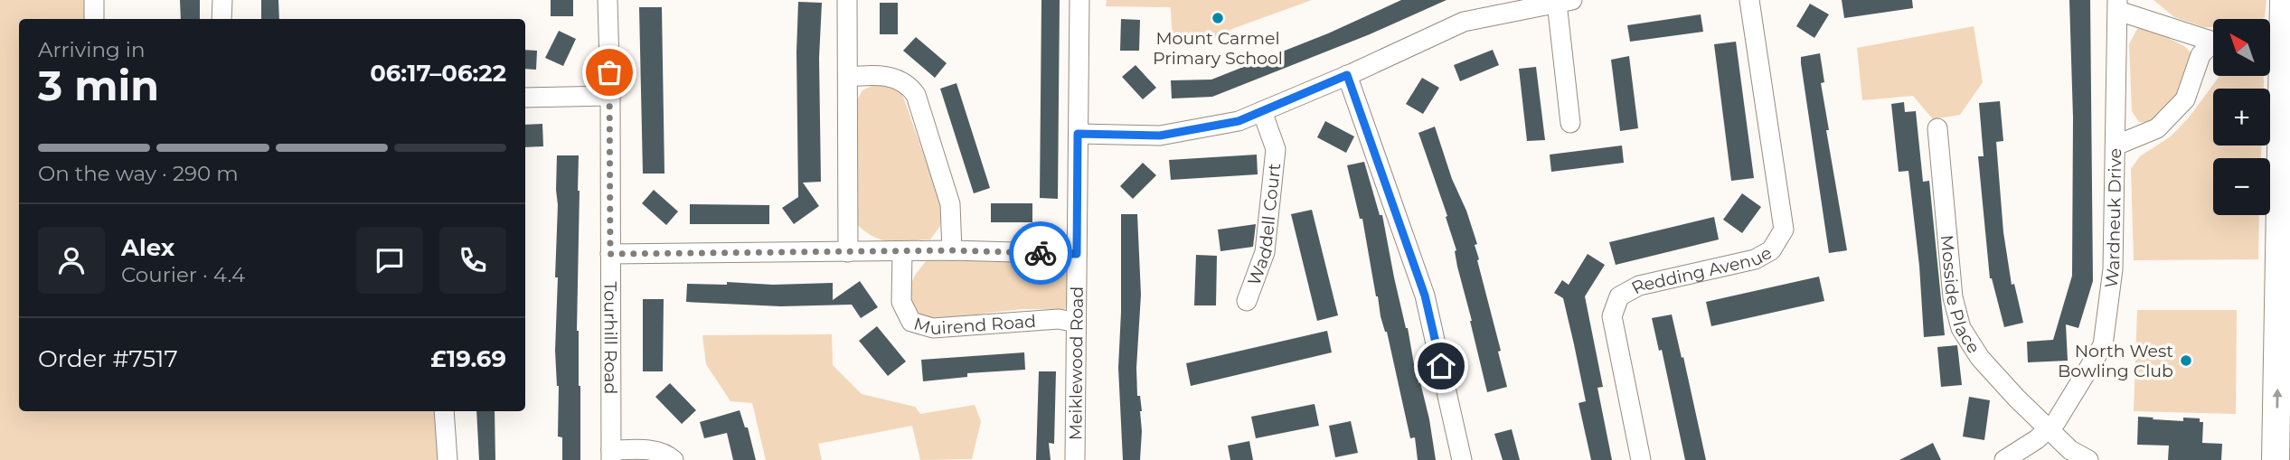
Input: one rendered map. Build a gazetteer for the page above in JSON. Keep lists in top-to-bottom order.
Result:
{
  "streets": {
    "street": [
      "Wardneuk Drive",
      "Waddell Court",
      "Redding Avenue",
      "Mosside Place",
      "Muirend Road",
      "Tourhill Road",
      "Meiklewood Road"
    ]
  },
  "crossings": [
    ["Wardneuk Drive", "Mosside Place"],
    ["Muirend Road", "Meiklewood Road"]
  ],
  "places": ["Mount Carmel Primary School", "North West Bowling Club"],
  "north": "top left",
  "page": {
    "map_buttons": ["+", "−"],
    "heading": ["3 min", "Arriving in", "06:17–06:22"],
    "panel": [
      "Alex",
      "Courier · 4.4",
      "Order #7517",
      "£19.69"
    ],
    "bar": "On the way · 290 m"
  }
}
